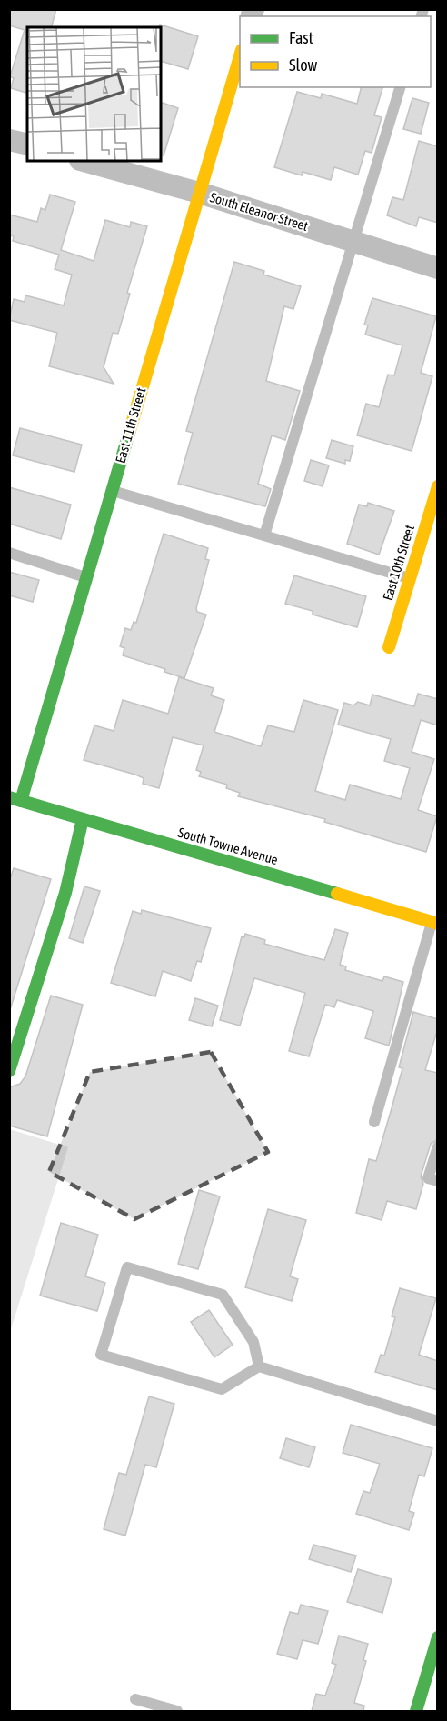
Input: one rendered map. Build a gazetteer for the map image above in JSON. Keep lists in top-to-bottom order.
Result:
{
  "streets": {
    "street": [
      "South Eleanor Street",
      "East 11th Street",
      "East 10th Street",
      "South Towne Avenue"
    ]
  },
  "crossings": [
    ["South Eleanor Street", "East 11th Street"],
    ["East 11th Street", "South Towne Avenue"]
  ],
  "legend": ["Fast", "Slow"]
}
